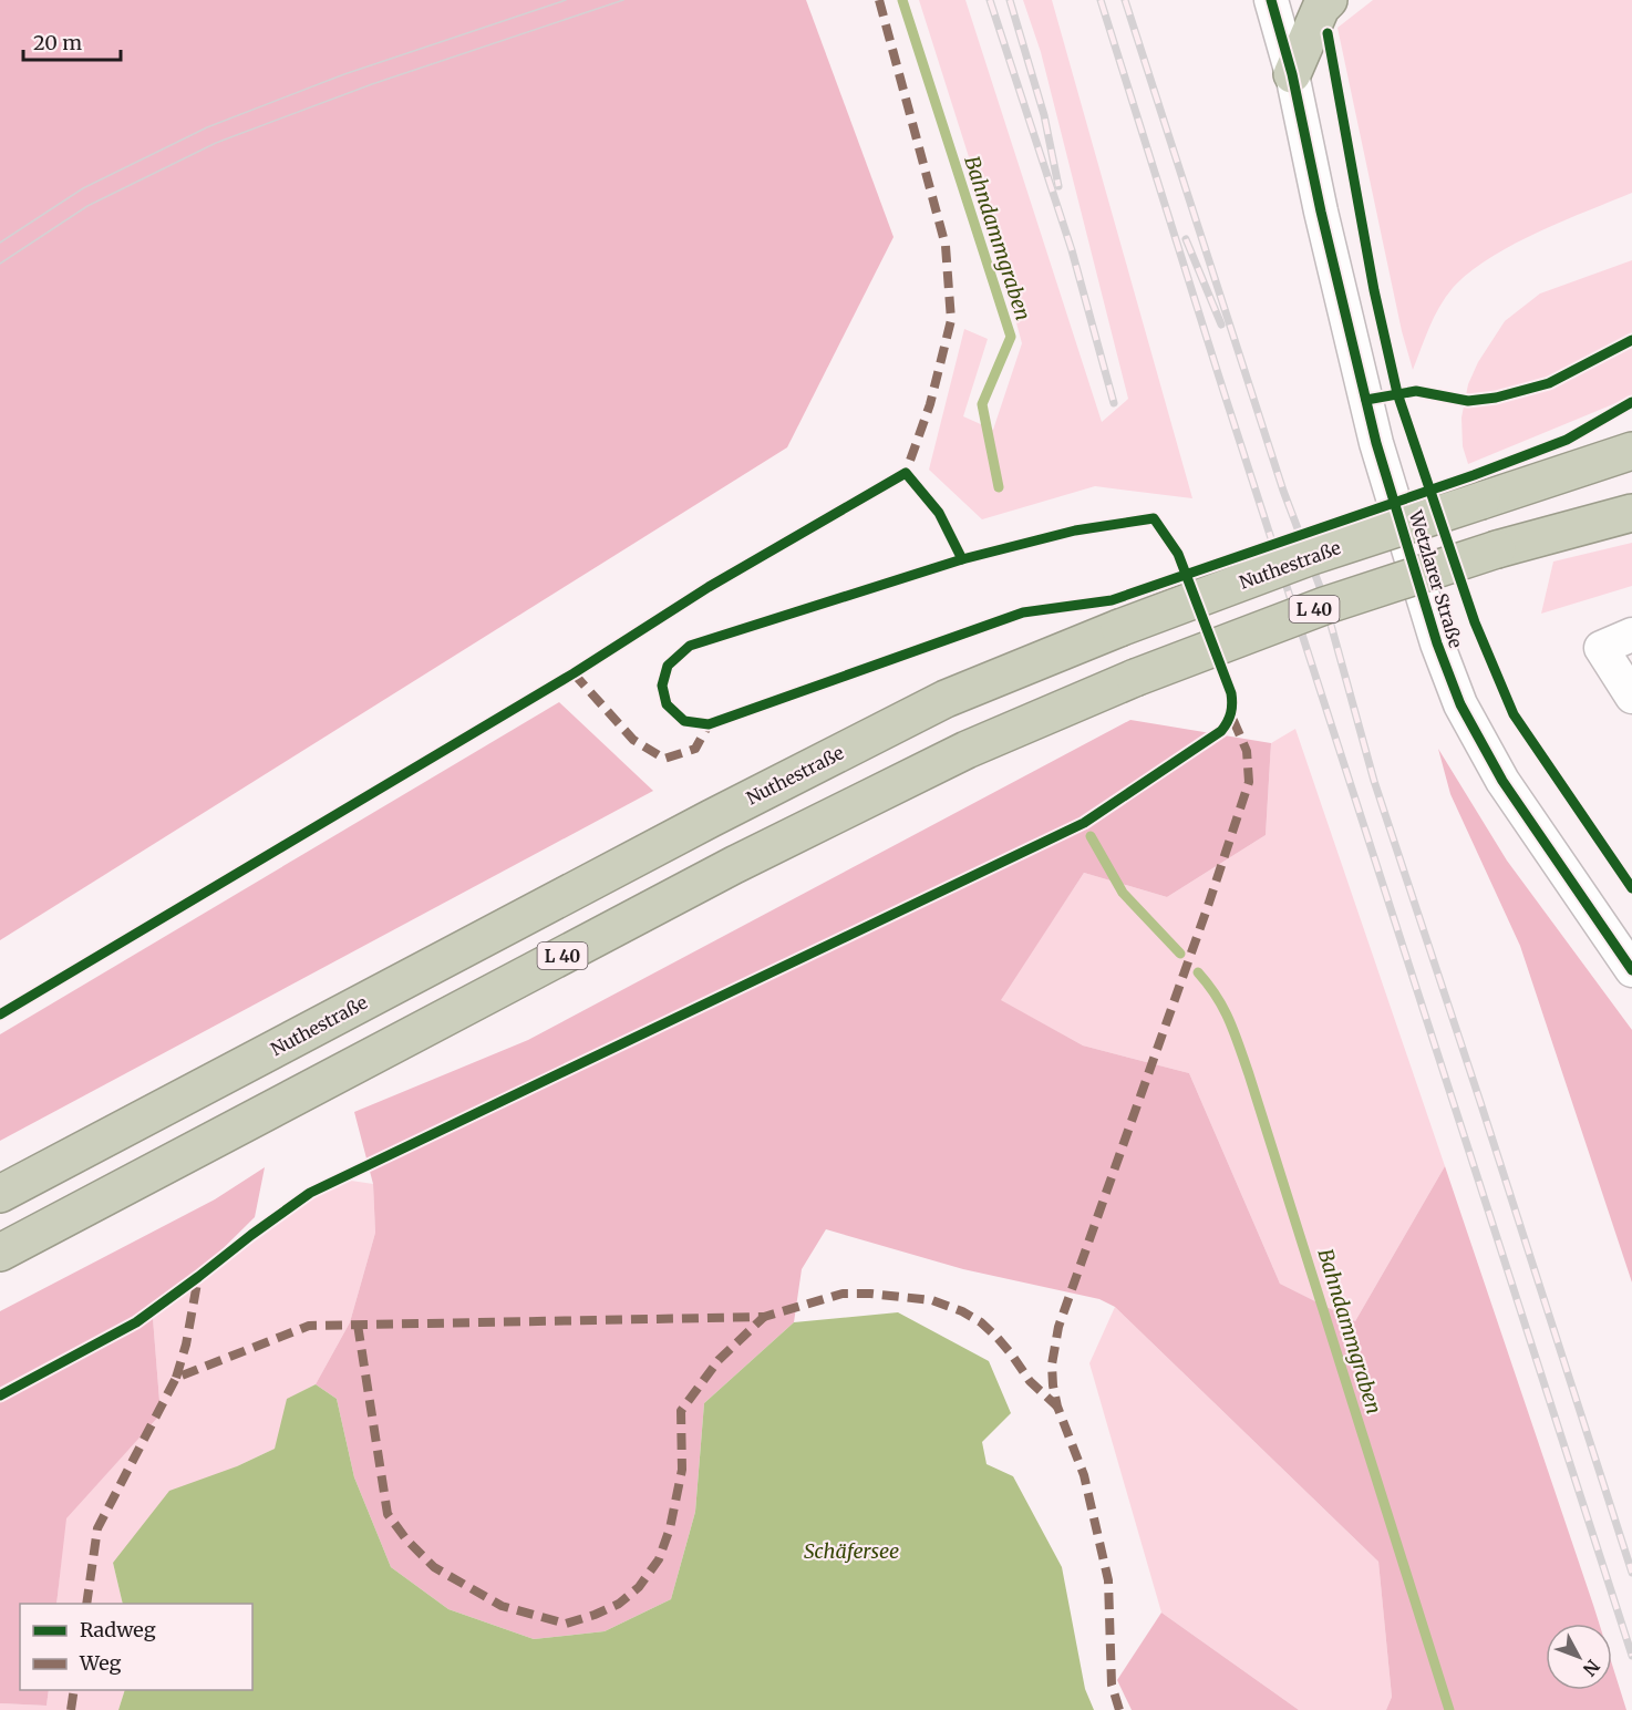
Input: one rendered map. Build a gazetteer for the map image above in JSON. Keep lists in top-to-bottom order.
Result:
{
  "streets": {
    "highway": ["Nuthestraße", "L 40"],
    "street": ["Wetzlarer Straße"]
  },
  "water": ["Bahndammgraben", "Schäfersee"],
  "legend": ["Radweg", "Weg"],
  "scale_bar": "20 m",
  "north": "bottom right"
}
